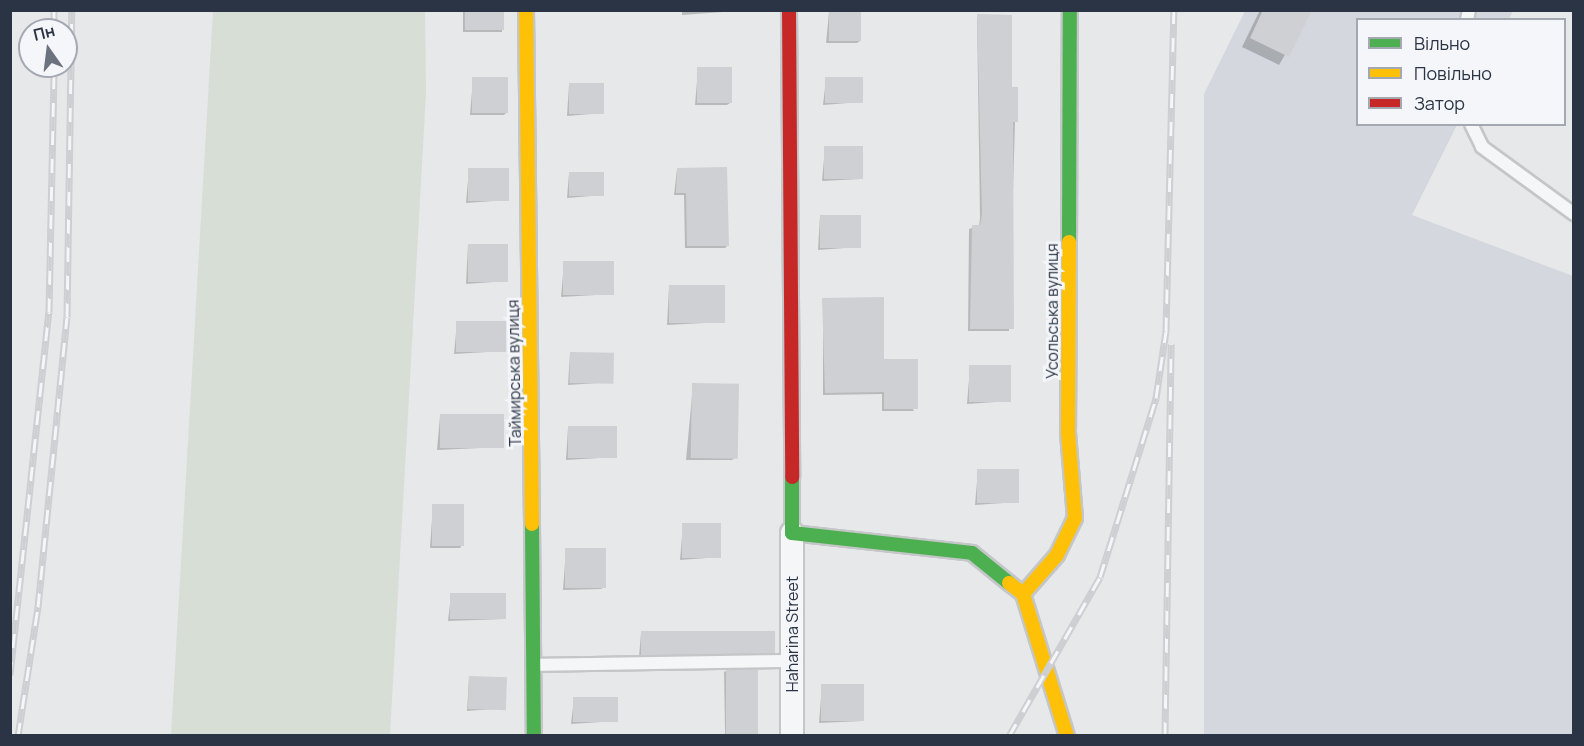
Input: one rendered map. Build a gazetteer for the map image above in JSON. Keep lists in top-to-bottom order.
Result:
{
  "streets": {
    "street": ["Усольська вулиця", "Таймирська вулиця", "Haharina Street"]
  },
  "legend": ["Вільно", "Повільно", "Затор"],
  "north": "top"
}
